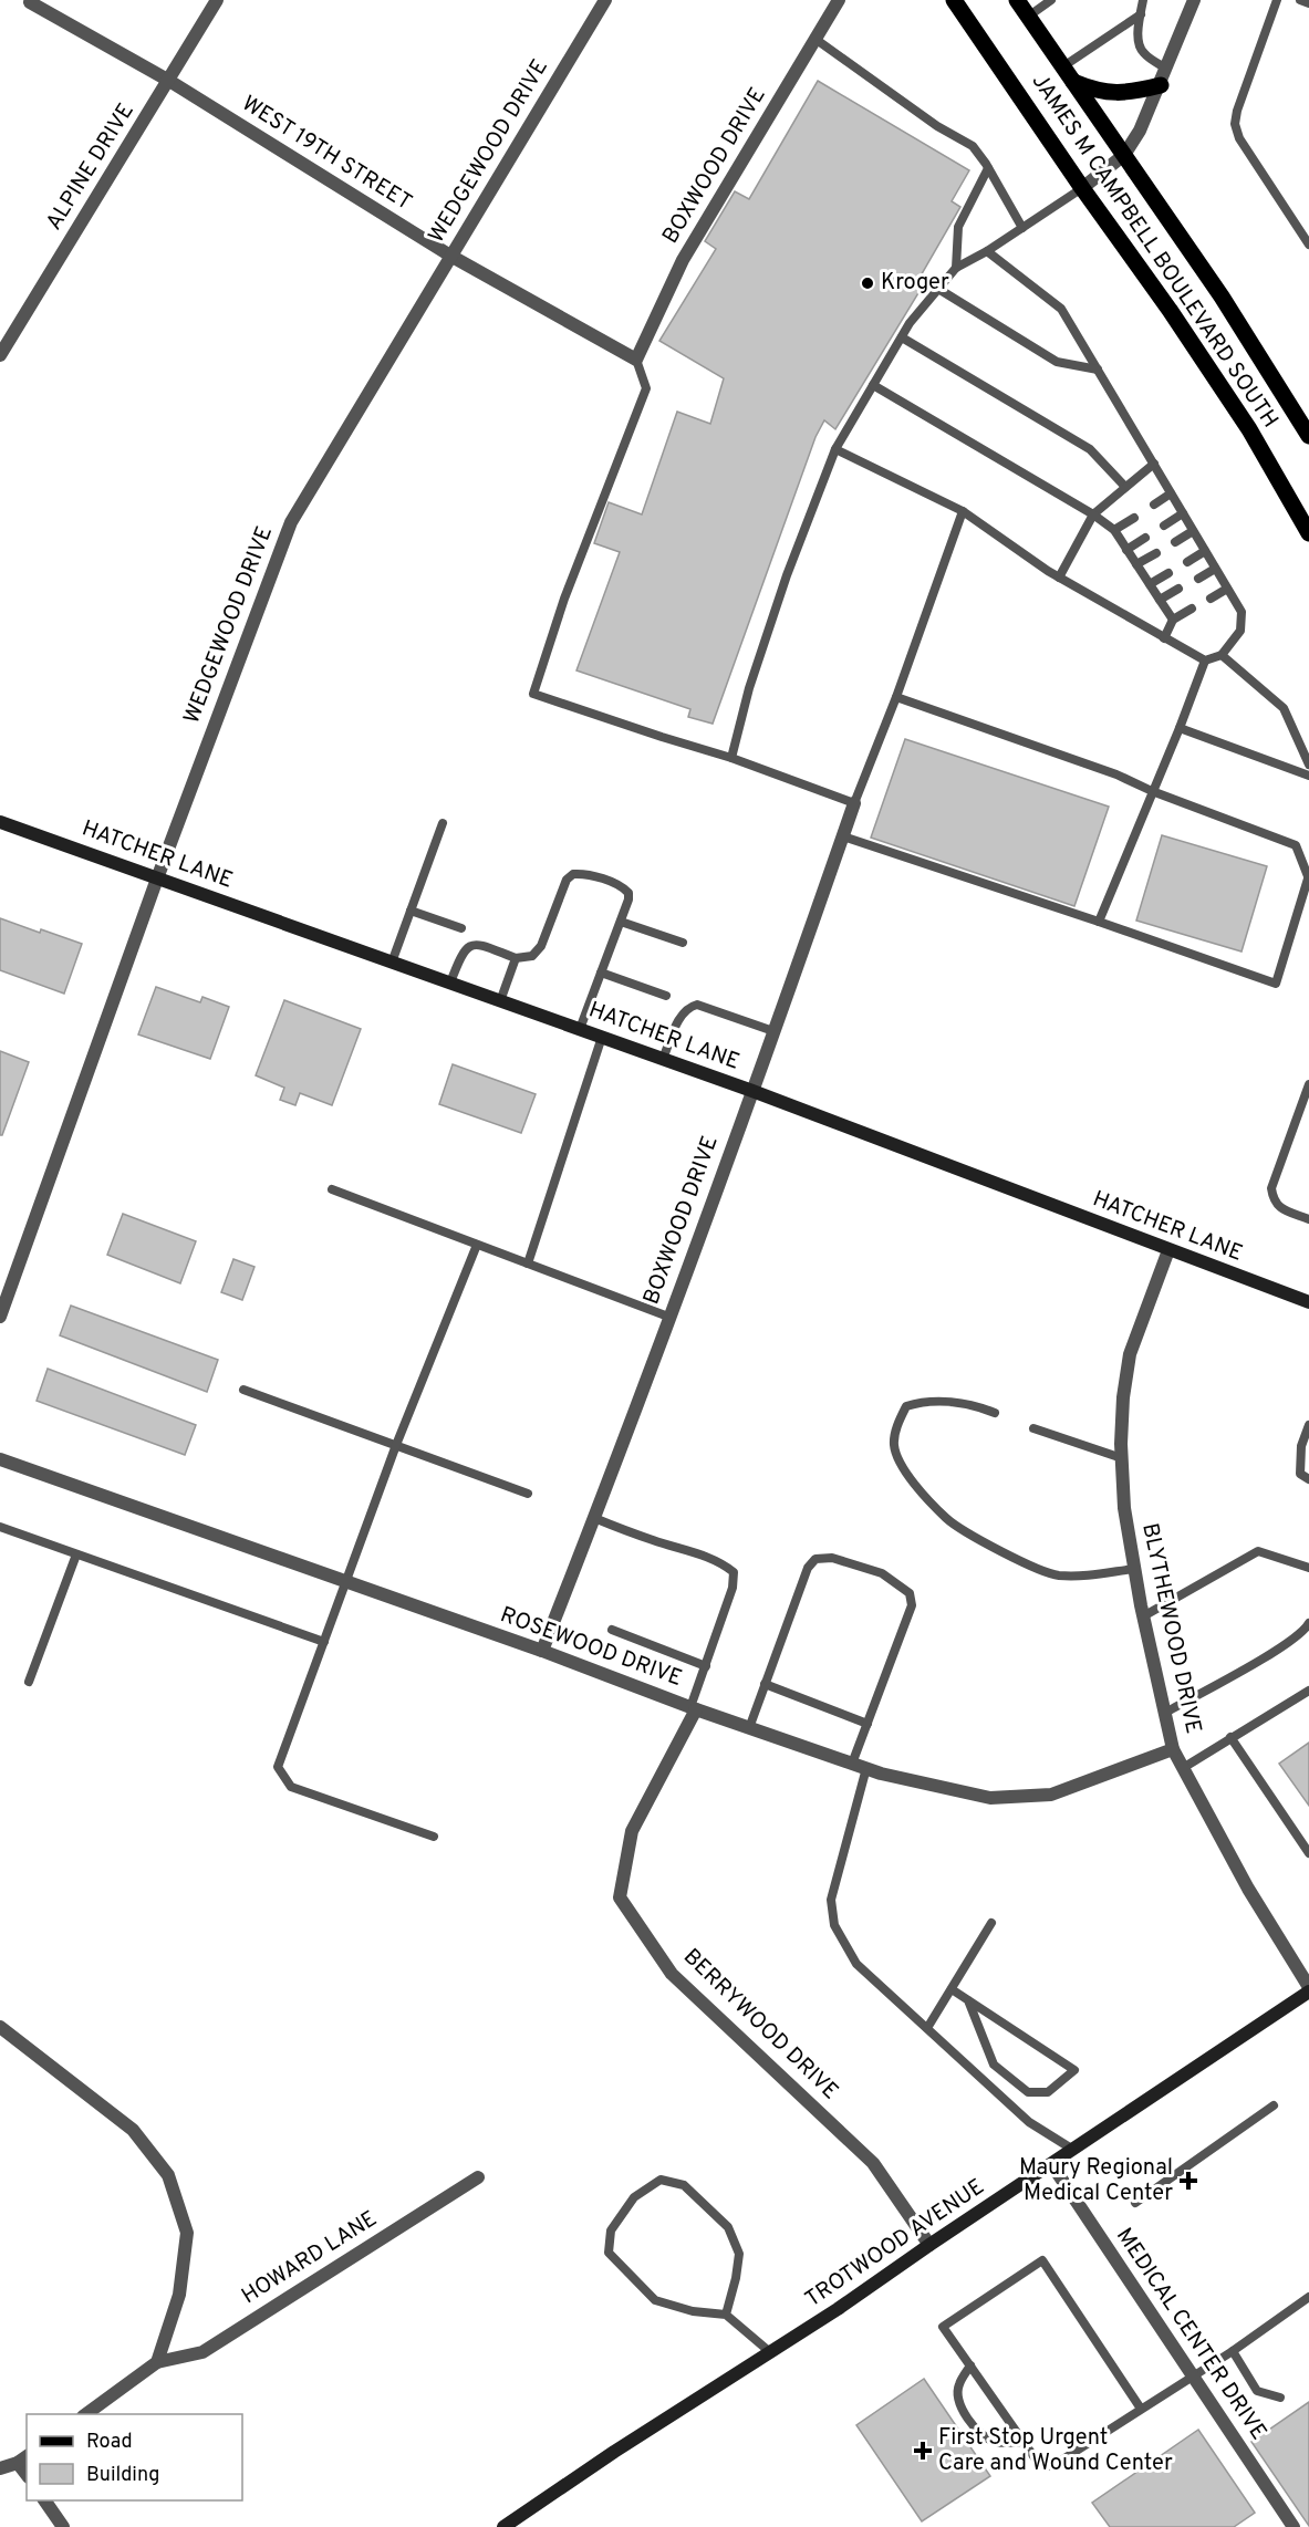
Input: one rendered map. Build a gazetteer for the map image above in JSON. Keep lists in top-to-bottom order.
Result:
{
  "streets": {
    "main road": ["JAMES M CAMPBELL BOULEVARD SOUTH"],
    "street": [
      "WEDGEWOOD DRIVE",
      "WEST 19TH STREET",
      "BOXWOOD DRIVE",
      "ALPINE DRIVE",
      "HATCHER LANE",
      "BLYTHEWOOD DRIVE",
      "ROSEWOOD DRIVE",
      "BERRYWOOD DRIVE",
      "TROTWOOD AVENUE",
      "HOWARD LANE",
      "MEDICAL CENTER DRIVE"
    ]
  },
  "crossings": [
    ["WEDGEWOOD DRIVE", "WEST 19TH STREET"],
    ["WEDGEWOOD DRIVE", "HATCHER LANE"],
    ["WEST 19TH STREET", "BOXWOOD DRIVE"],
    ["WEST 19TH STREET", "ALPINE DRIVE"],
    ["BOXWOOD DRIVE", "HATCHER LANE"],
    ["BOXWOOD DRIVE", "ROSEWOOD DRIVE"],
    ["HATCHER LANE", "BLYTHEWOOD DRIVE"],
    ["BLYTHEWOOD DRIVE", "ROSEWOOD DRIVE"],
    ["BLYTHEWOOD DRIVE", "TROTWOOD AVENUE"],
    ["ROSEWOOD DRIVE", "BERRYWOOD DRIVE"],
    ["BERRYWOOD DRIVE", "TROTWOOD AVENUE"],
    ["TROTWOOD AVENUE", "MEDICAL CENTER DRIVE"]
  ],
  "places": {
    "other": ["Kroger"],
    "health": ["Maury Regional Medical Center", "First Stop Urgent Care and Wound Center"]
  },
  "legend": ["Road", "Building"]
}
